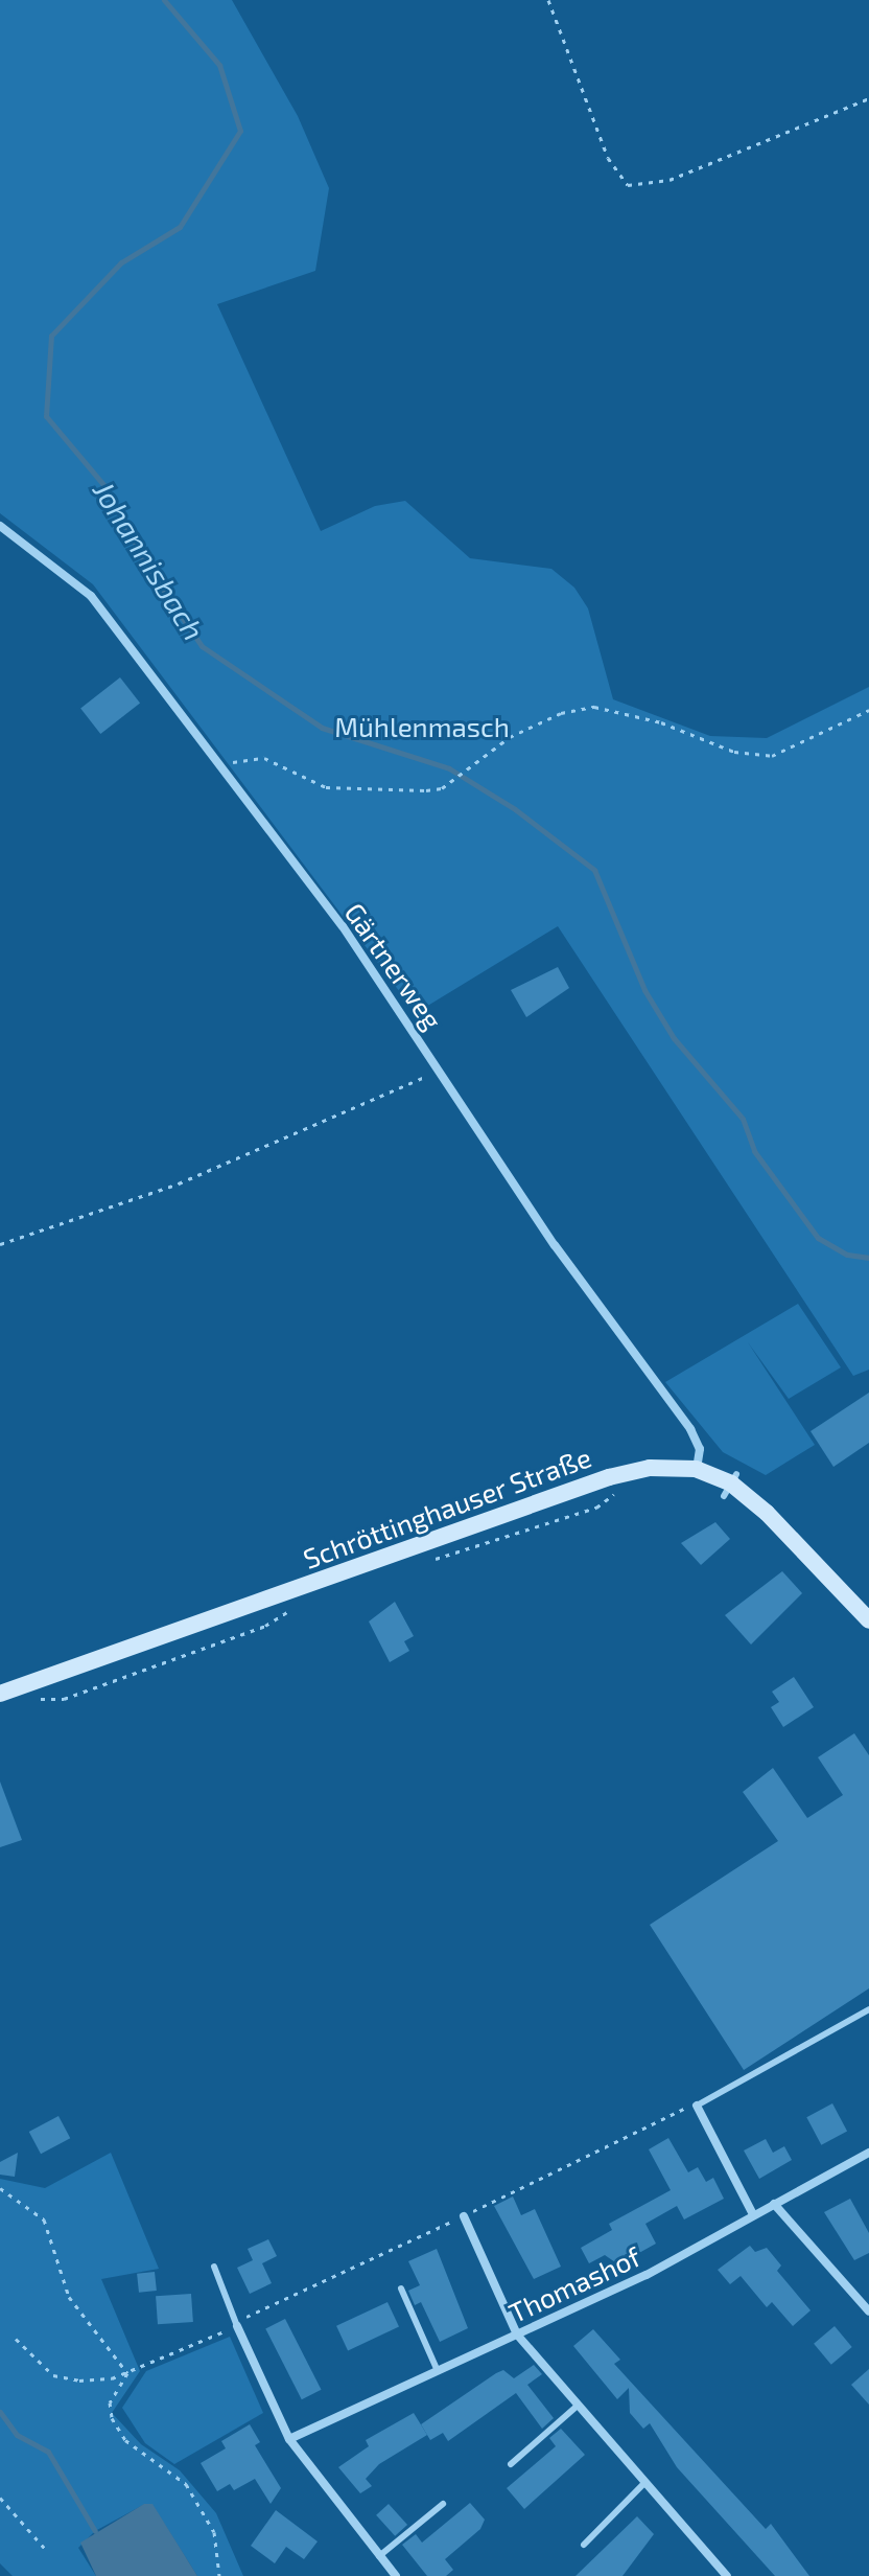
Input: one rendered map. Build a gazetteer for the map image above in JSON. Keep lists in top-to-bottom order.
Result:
{
  "streets": {
    "main road": ["Schröttinghauser Straße"],
    "street": ["Gärtnerweg", "Thomashof"]
  },
  "crossings": [
    ["Gärtnerweg", "Schröttinghauser Straße"]
  ],
  "water": ["Johannisbach"],
  "parks": ["Mühlenmasch"]
}
